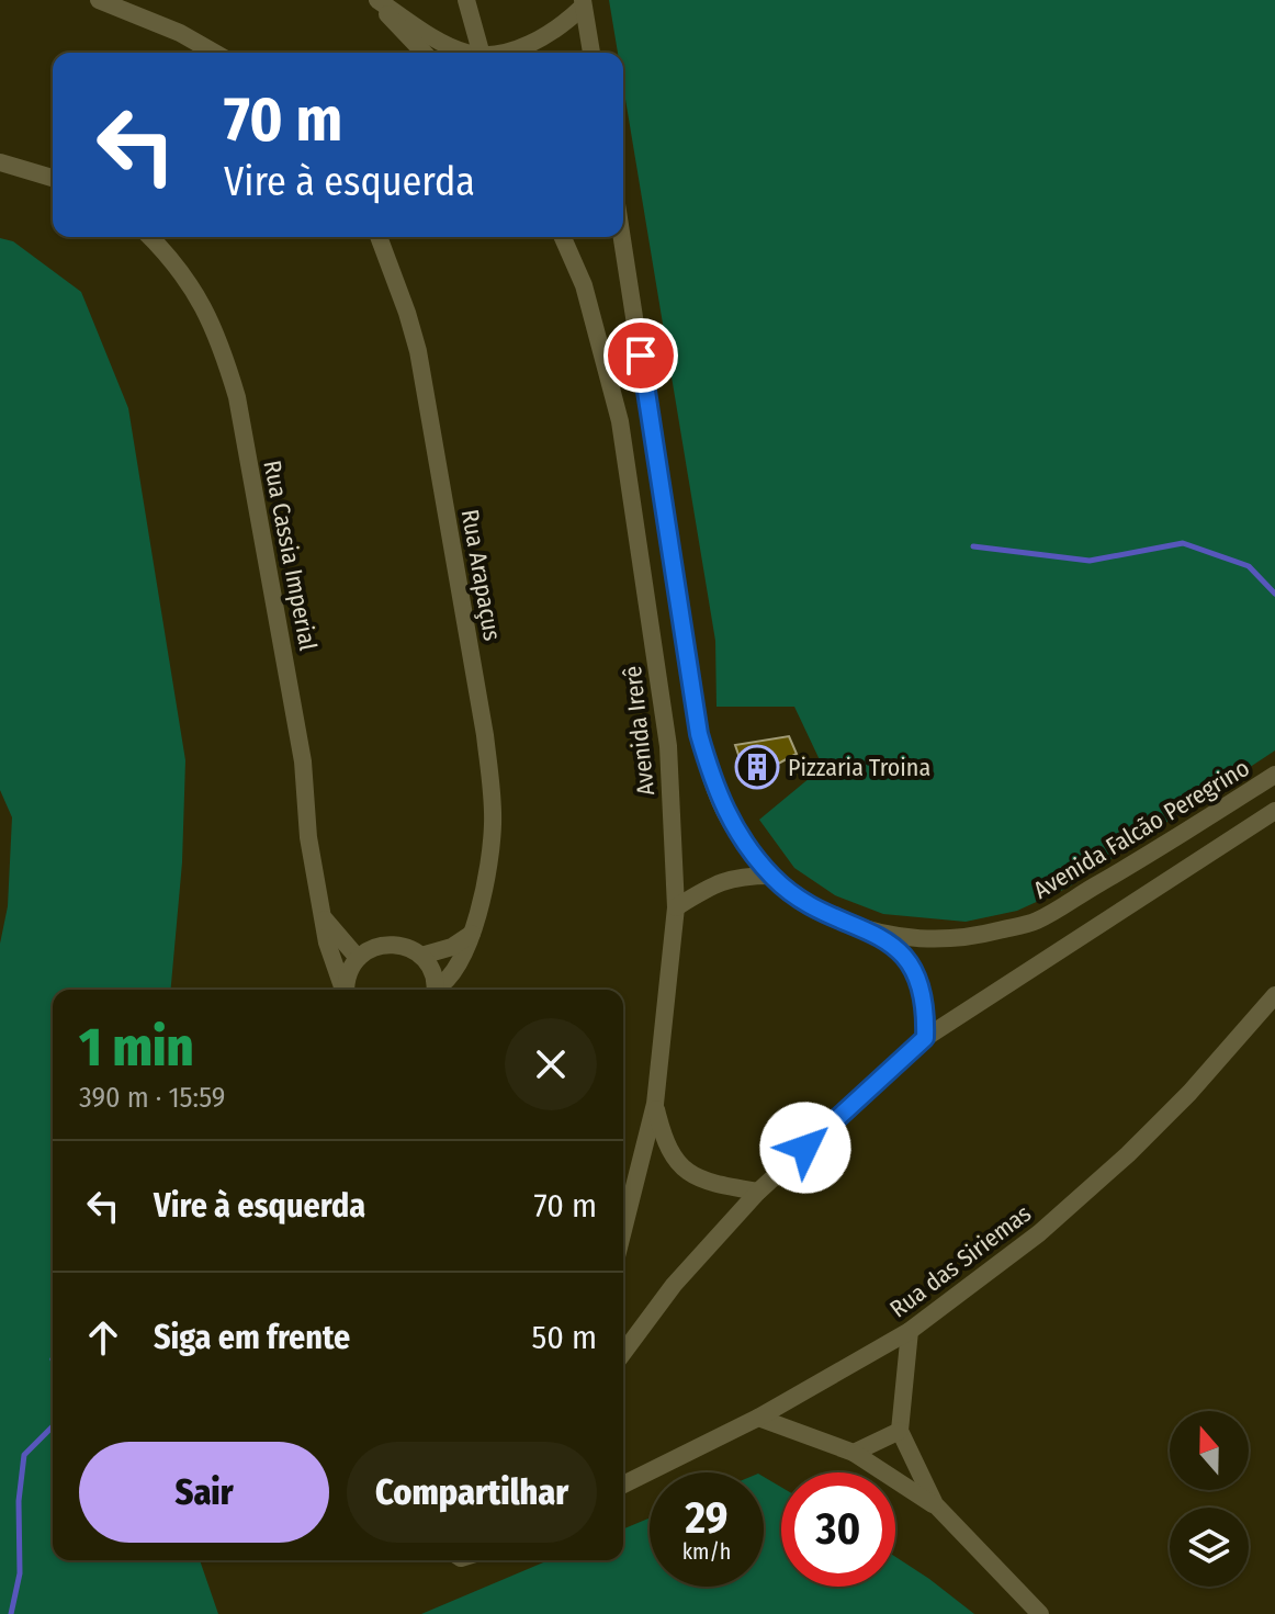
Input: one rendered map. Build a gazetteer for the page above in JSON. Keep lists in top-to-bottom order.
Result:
{
  "streets": {
    "street": [
      "Rua Cassia Imperial",
      "Rua Arapaçus",
      "Avenida Irerê",
      "Avenida Falcão Peregrino",
      "Rua das Siriemas"
    ]
  },
  "crossings": [
    ["Avenida Irerê", "Avenida Falcão Peregrino"]
  ],
  "places": {
    "building": ["Pizzaria Troina"]
  },
  "north": "top",
  "page": {
    "turn": ["70 m", "Vire à esquerda"],
    "heading": ["1 min", "390 m · 15:59"],
    "list": [
      {
        "name": "Vire à esquerda",
        "value": "70 m"
      },
      {
        "name": "Siga em frente",
        "value": "50 m"
      }
    ],
    "buttons": ["Sair", "Compartilhar"],
    "speed": "29 km/h",
    "limit": "30"
  }
}
